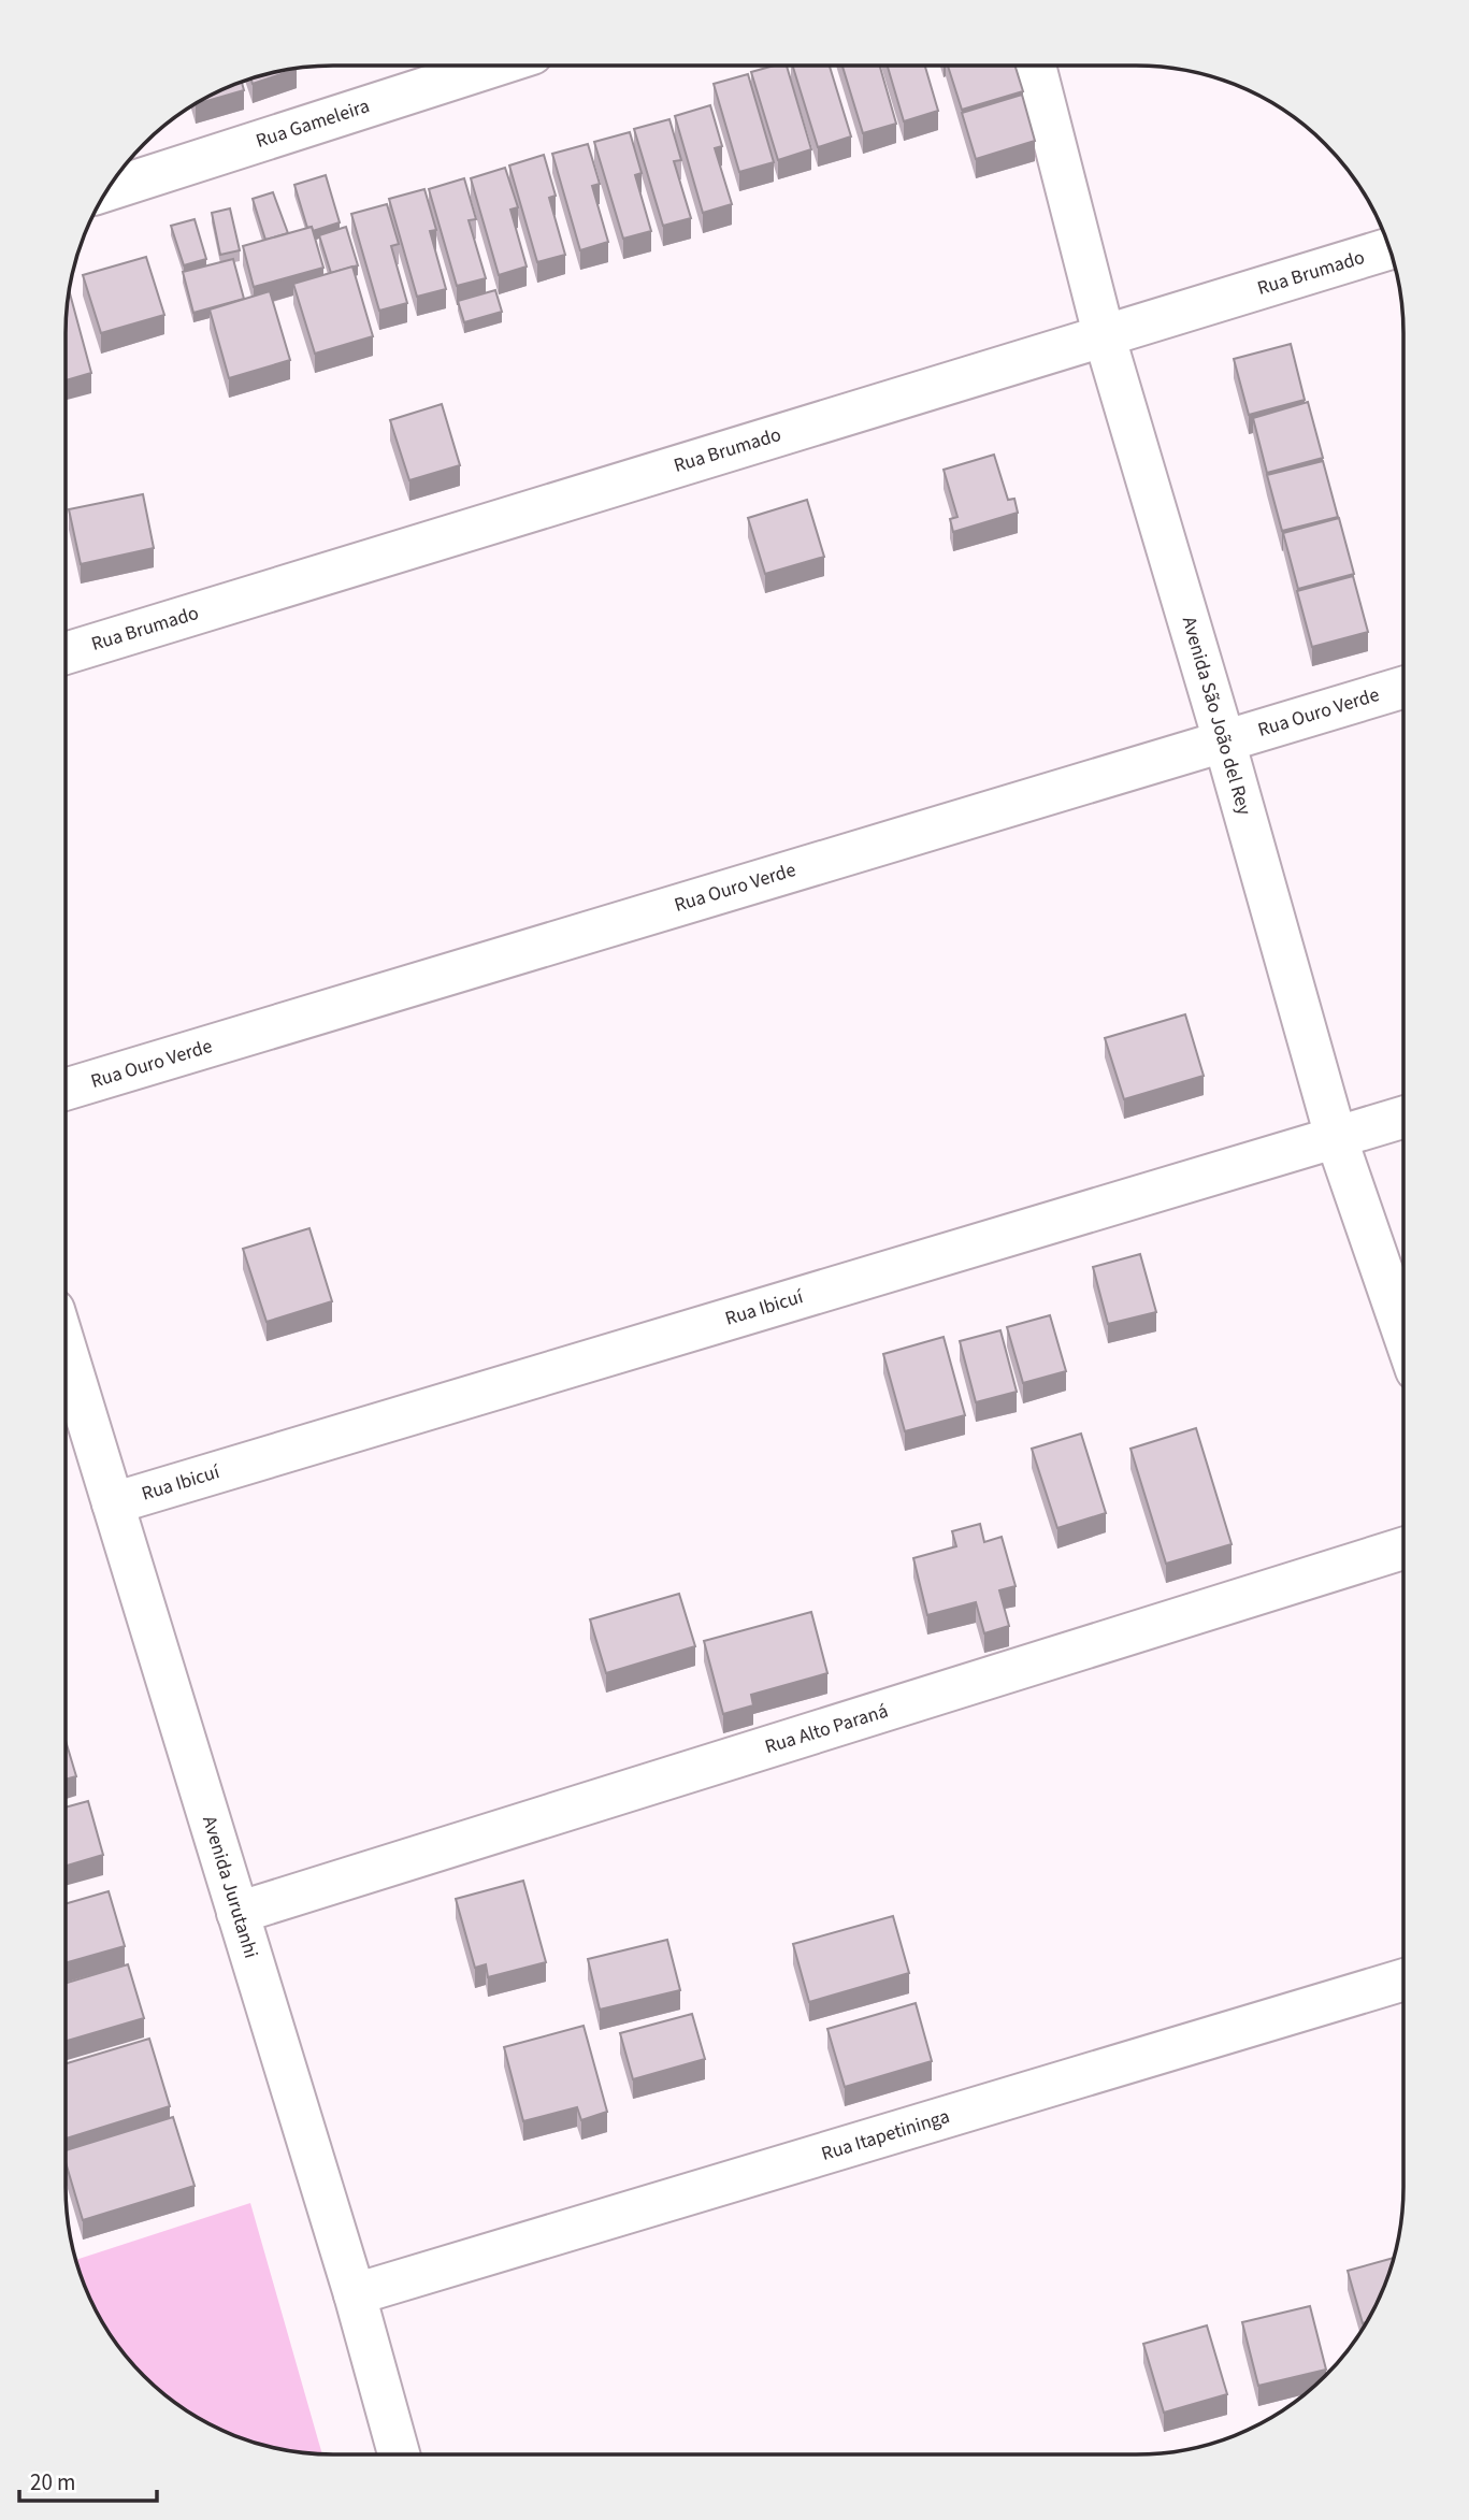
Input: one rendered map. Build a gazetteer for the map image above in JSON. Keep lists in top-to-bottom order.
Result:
{
  "streets": {
    "street": [
      "Rua Gameleira",
      "Rua Brumado",
      "Rua Ouro Verde",
      "Avenida São João del Rey",
      "Rua Ibicuí",
      "Rua Alto Paraná",
      "Avenida Jurutanhi",
      "Rua Itapetininga"
    ]
  },
  "crossings": [
    ["Rua Brumado", "Avenida São João del Rey"],
    ["Rua Ouro Verde", "Avenida São João del Rey"],
    ["Avenida São João del Rey", "Rua Ibicuí"],
    ["Rua Ibicuí", "Avenida Jurutanhi"],
    ["Rua Alto Paraná", "Avenida Jurutanhi"],
    ["Avenida Jurutanhi", "Rua Itapetininga"]
  ],
  "scale_bar": "20 m"
}
